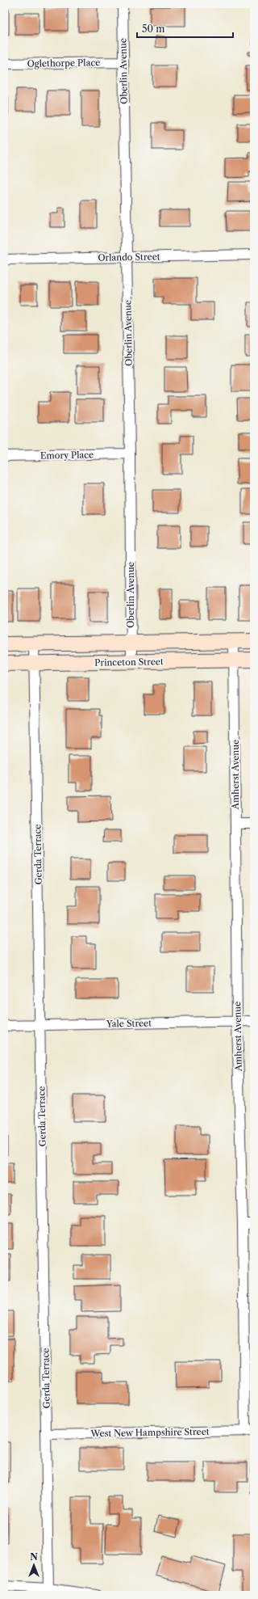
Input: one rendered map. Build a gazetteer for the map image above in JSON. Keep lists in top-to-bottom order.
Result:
{
  "streets": {
    "main road": ["Princeton Street"],
    "street": [
      "Oglethorpe Place",
      "Oberlin Avenue",
      "Orlando Street",
      "Emory Place",
      "Amherst Avenue",
      "Gerda Terrace",
      "Yale Street",
      "West New Hampshire Street"
    ]
  },
  "crossings": [
    ["Oglethorpe Place", "Oberlin Avenue"],
    ["Oberlin Avenue", "Orlando Street"],
    ["Oberlin Avenue", "Emory Place"],
    ["Oberlin Avenue", "Princeton Street"],
    ["Princeton Street", "Amherst Avenue"],
    ["Princeton Street", "Gerda Terrace"],
    ["Amherst Avenue", "Yale Street"],
    ["Amherst Avenue", "West New Hampshire Street"],
    ["Gerda Terrace", "Yale Street"],
    ["Gerda Terrace", "West New Hampshire Street"]
  ],
  "scale_bar": "50 m",
  "north": "top"
}
